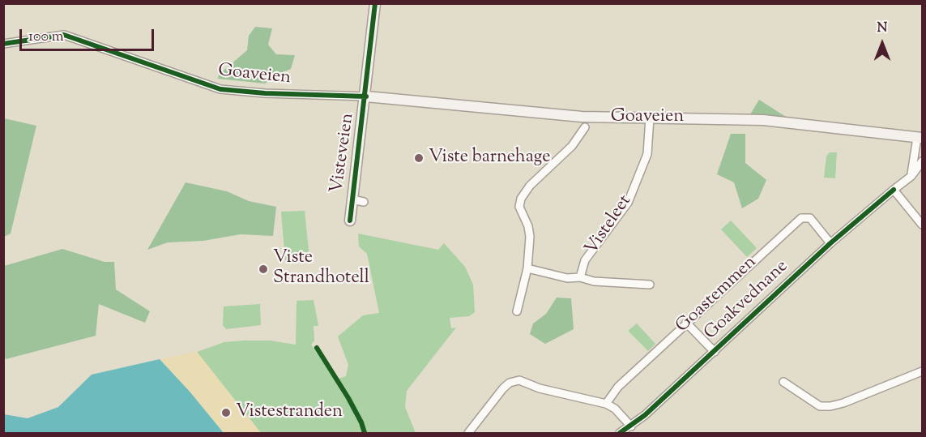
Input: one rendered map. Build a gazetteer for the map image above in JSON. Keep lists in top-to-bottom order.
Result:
{
  "streets": {
    "main road": ["Goaveien", "Visteveien"],
    "street": ["Visteleet", "Goastemmen", "Goakvednane"]
  },
  "crossings": [
    ["Goaveien", "Visteveien"],
    ["Goaveien", "Visteleet"],
    ["Goastemmen", "Goakvednane"]
  ],
  "places": ["Viste barnehage", "Viste Strandhotell", "Vistestranden"],
  "scale_bar": "100 m",
  "north": "top"
}
